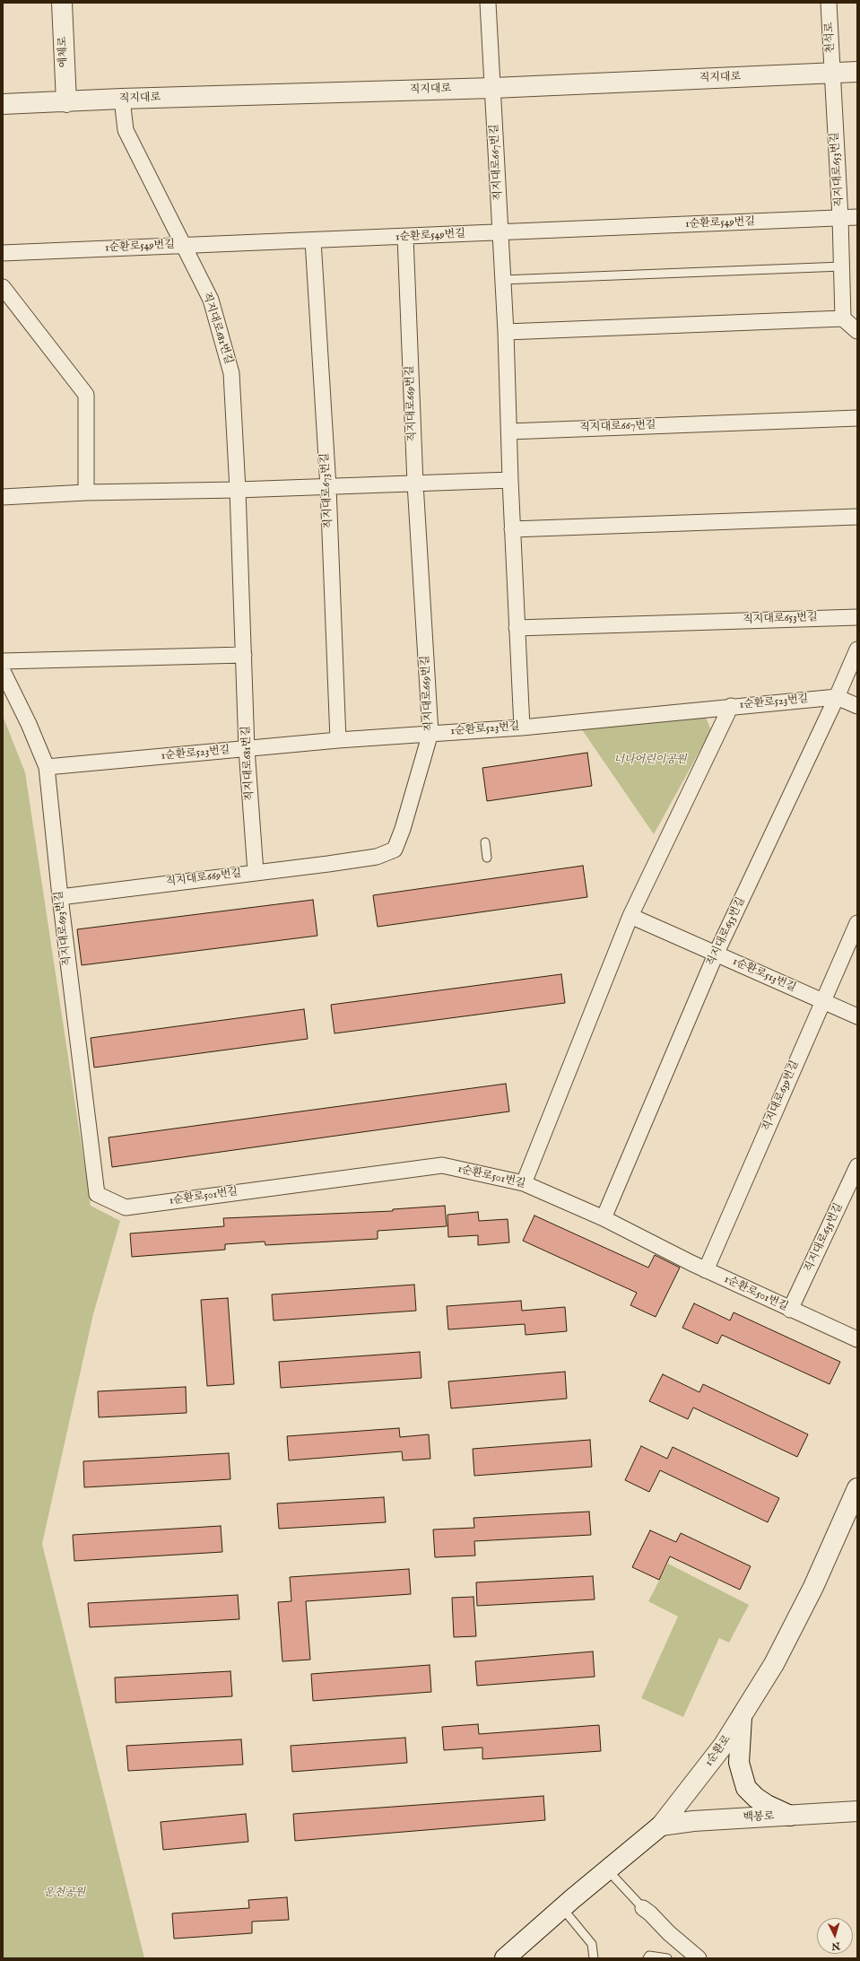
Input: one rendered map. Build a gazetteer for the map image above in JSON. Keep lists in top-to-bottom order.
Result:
{
  "streets": {
    "street": [
      "천석로",
      "예체로",
      "직지대로",
      "직지대로667번길",
      "직지대로653번길",
      "1순환로549번길",
      "직지대로681번길",
      "직지대로669번길",
      "직지대로673번길",
      "1순환로523번길",
      "직지대로693번길",
      "1순환로513번길",
      "직지대로639번길",
      "1순환로501번길",
      "직지대로635번길",
      "1순환로",
      "백봉로"
    ]
  },
  "crossings": [
    ["천석로", "직지대로"],
    ["천석로", "직지대로653번길"],
    ["예체로", "직지대로"],
    ["직지대로", "직지대로667번길"],
    ["직지대로", "직지대로653번길"],
    ["직지대로", "직지대로681번길"],
    ["직지대로667번길", "직지대로653번길"],
    ["직지대로667번길", "1순환로549번길"],
    ["직지대로667번길", "1순환로523번길"],
    ["직지대로653번길", "1순환로549번길"],
    ["직지대로653번길", "1순환로523번길"],
    ["직지대로653번길", "1순환로513번길"],
    ["직지대로653번길", "1순환로501번길"],
    ["1순환로549번길", "직지대로681번길"],
    ["1순환로549번길", "직지대로669번길"],
    ["1순환로549번길", "직지대로673번길"],
    ["직지대로681번길", "직지대로669번길"],
    ["직지대로681번길", "1순환로523번길"],
    ["직지대로669번길", "1순환로523번길"],
    ["직지대로669번길", "직지대로693번길"],
    ["직지대로673번길", "1순환로523번길"],
    ["1순환로523번길", "직지대로693번길"],
    ["직지대로693번길", "1순환로501번길"],
    ["1순환로513번길", "직지대로639번길"],
    ["직지대로639번길", "1순환로501번길"],
    ["1순환로501번길", "직지대로635번길"],
    ["1순환로", "백봉로"]
  ],
  "parks": ["너나어린이공원", "운천공원"],
  "north": "bottom"
}
